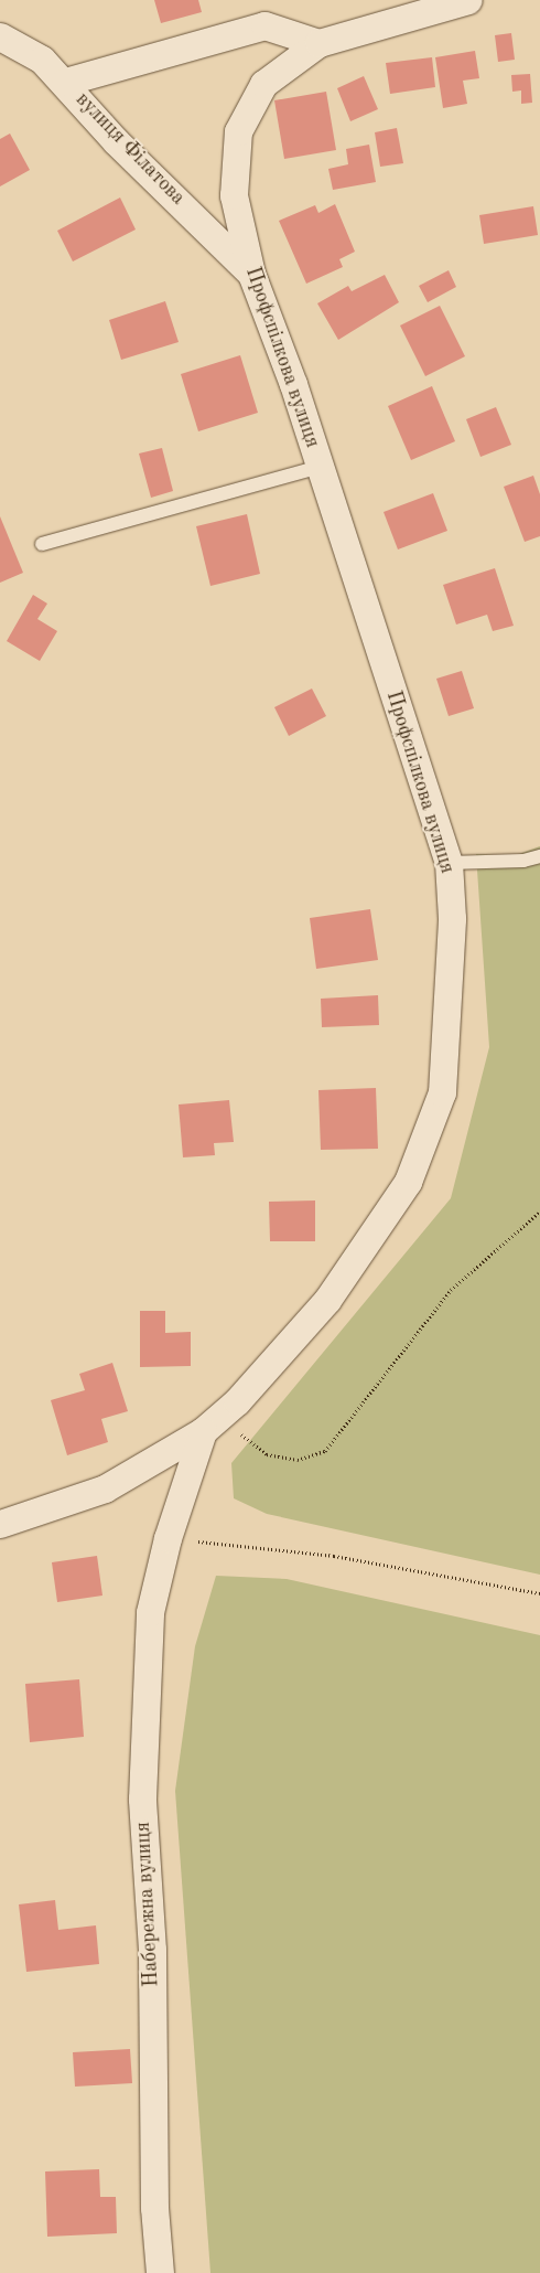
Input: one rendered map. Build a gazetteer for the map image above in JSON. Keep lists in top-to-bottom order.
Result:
{
  "streets": {
    "street": ["вулиця Філатова", "Профспілкова вулиця", "Набережна вулиця"]
  },
  "crossings": [
    ["вулиця Філатова", "Профспілкова вулиця"],
    ["Профспілкова вулиця", "Набережна вулиця"]
  ]
}
